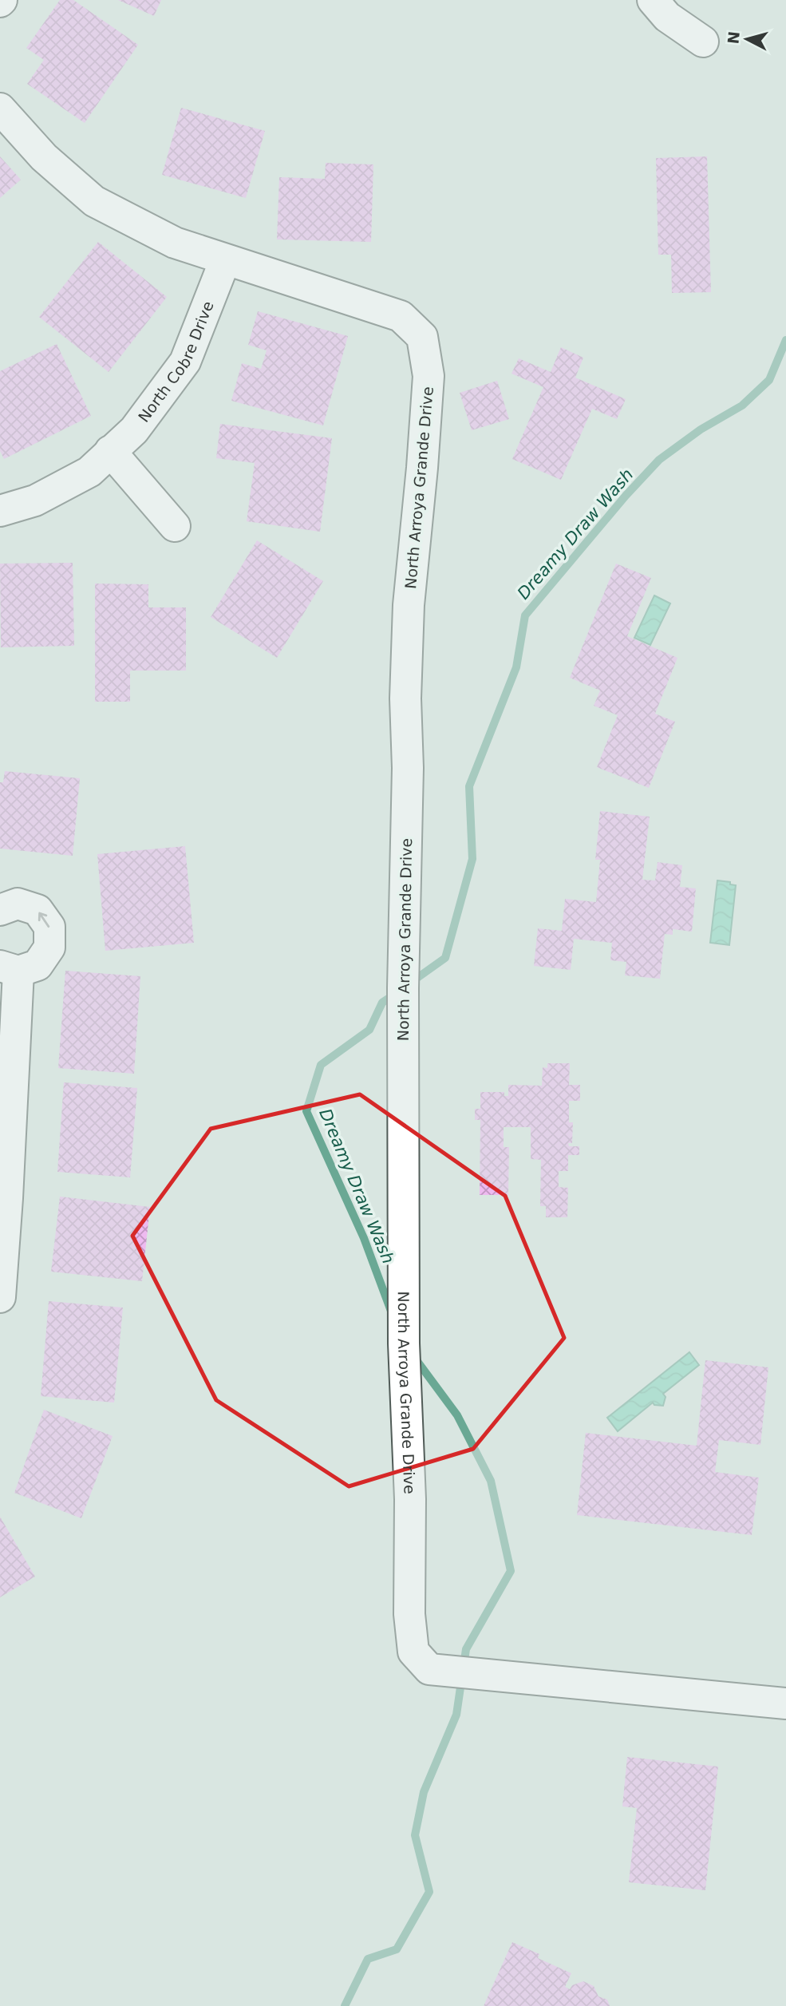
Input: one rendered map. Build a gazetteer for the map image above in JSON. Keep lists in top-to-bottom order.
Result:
{
  "streets": {
    "street": ["North Cobre Drive", "North Arroya Grande Drive"]
  },
  "crossings": [
    ["North Cobre Drive", "North Arroya Grande Drive"]
  ],
  "water": ["Dreamy Draw Wash"],
  "north": "left"
}
